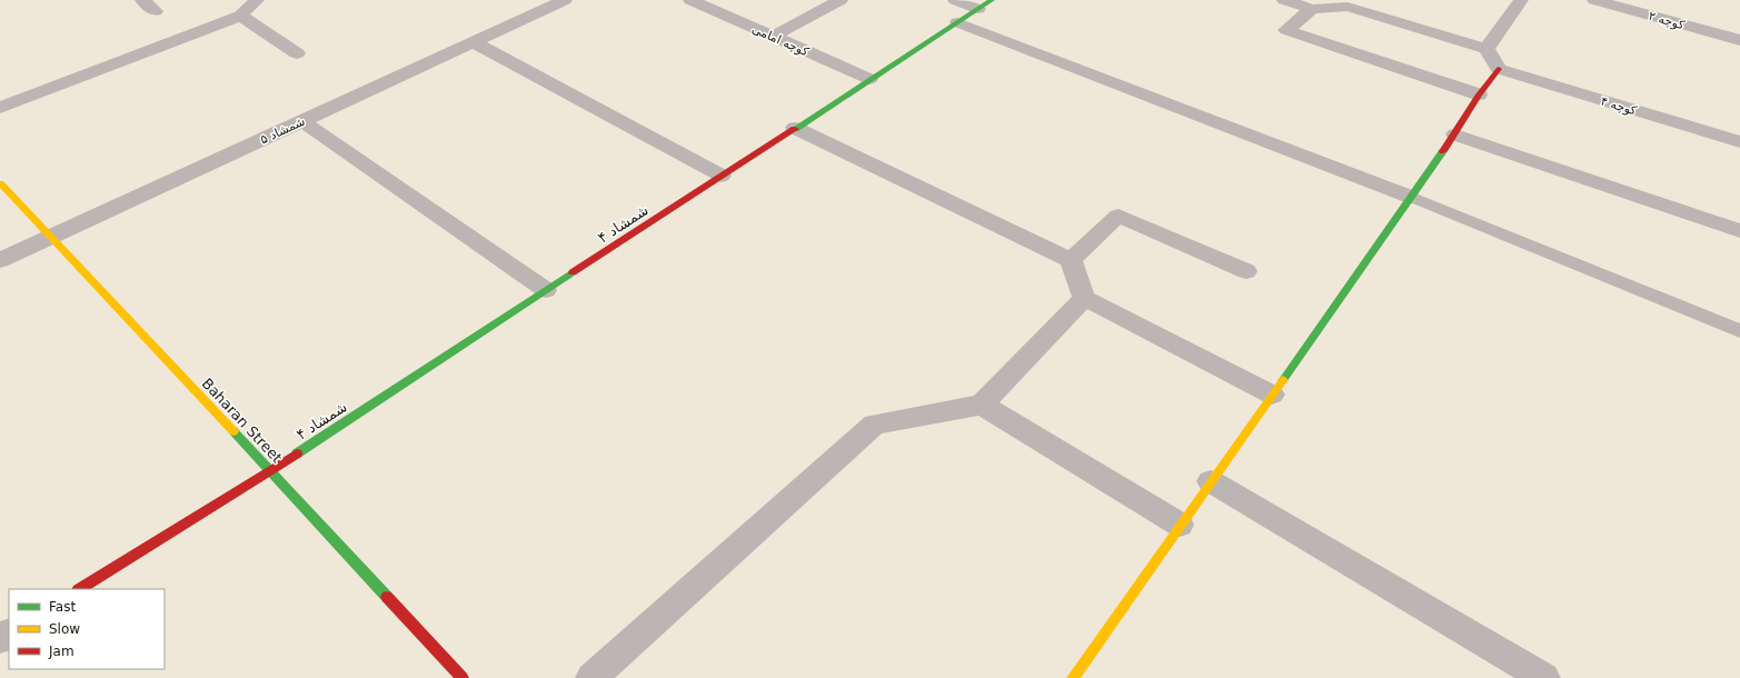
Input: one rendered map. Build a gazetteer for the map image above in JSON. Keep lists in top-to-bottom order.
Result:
{
  "streets": {
    "street": [
      "کوچه ۲",
      "کوچه امامی",
      "کوچه ۴",
      "شمشاد ۵",
      "شمشاد ۴",
      "Baharan Street"
    ]
  },
  "crossings": [
    ["کوچه امامی", "شمشاد ۴"],
    ["شمشاد ۵", "Baharan Street"],
    ["شمشاد ۴", "Baharan Street"]
  ],
  "legend": ["Fast", "Slow", "Jam"]
}
